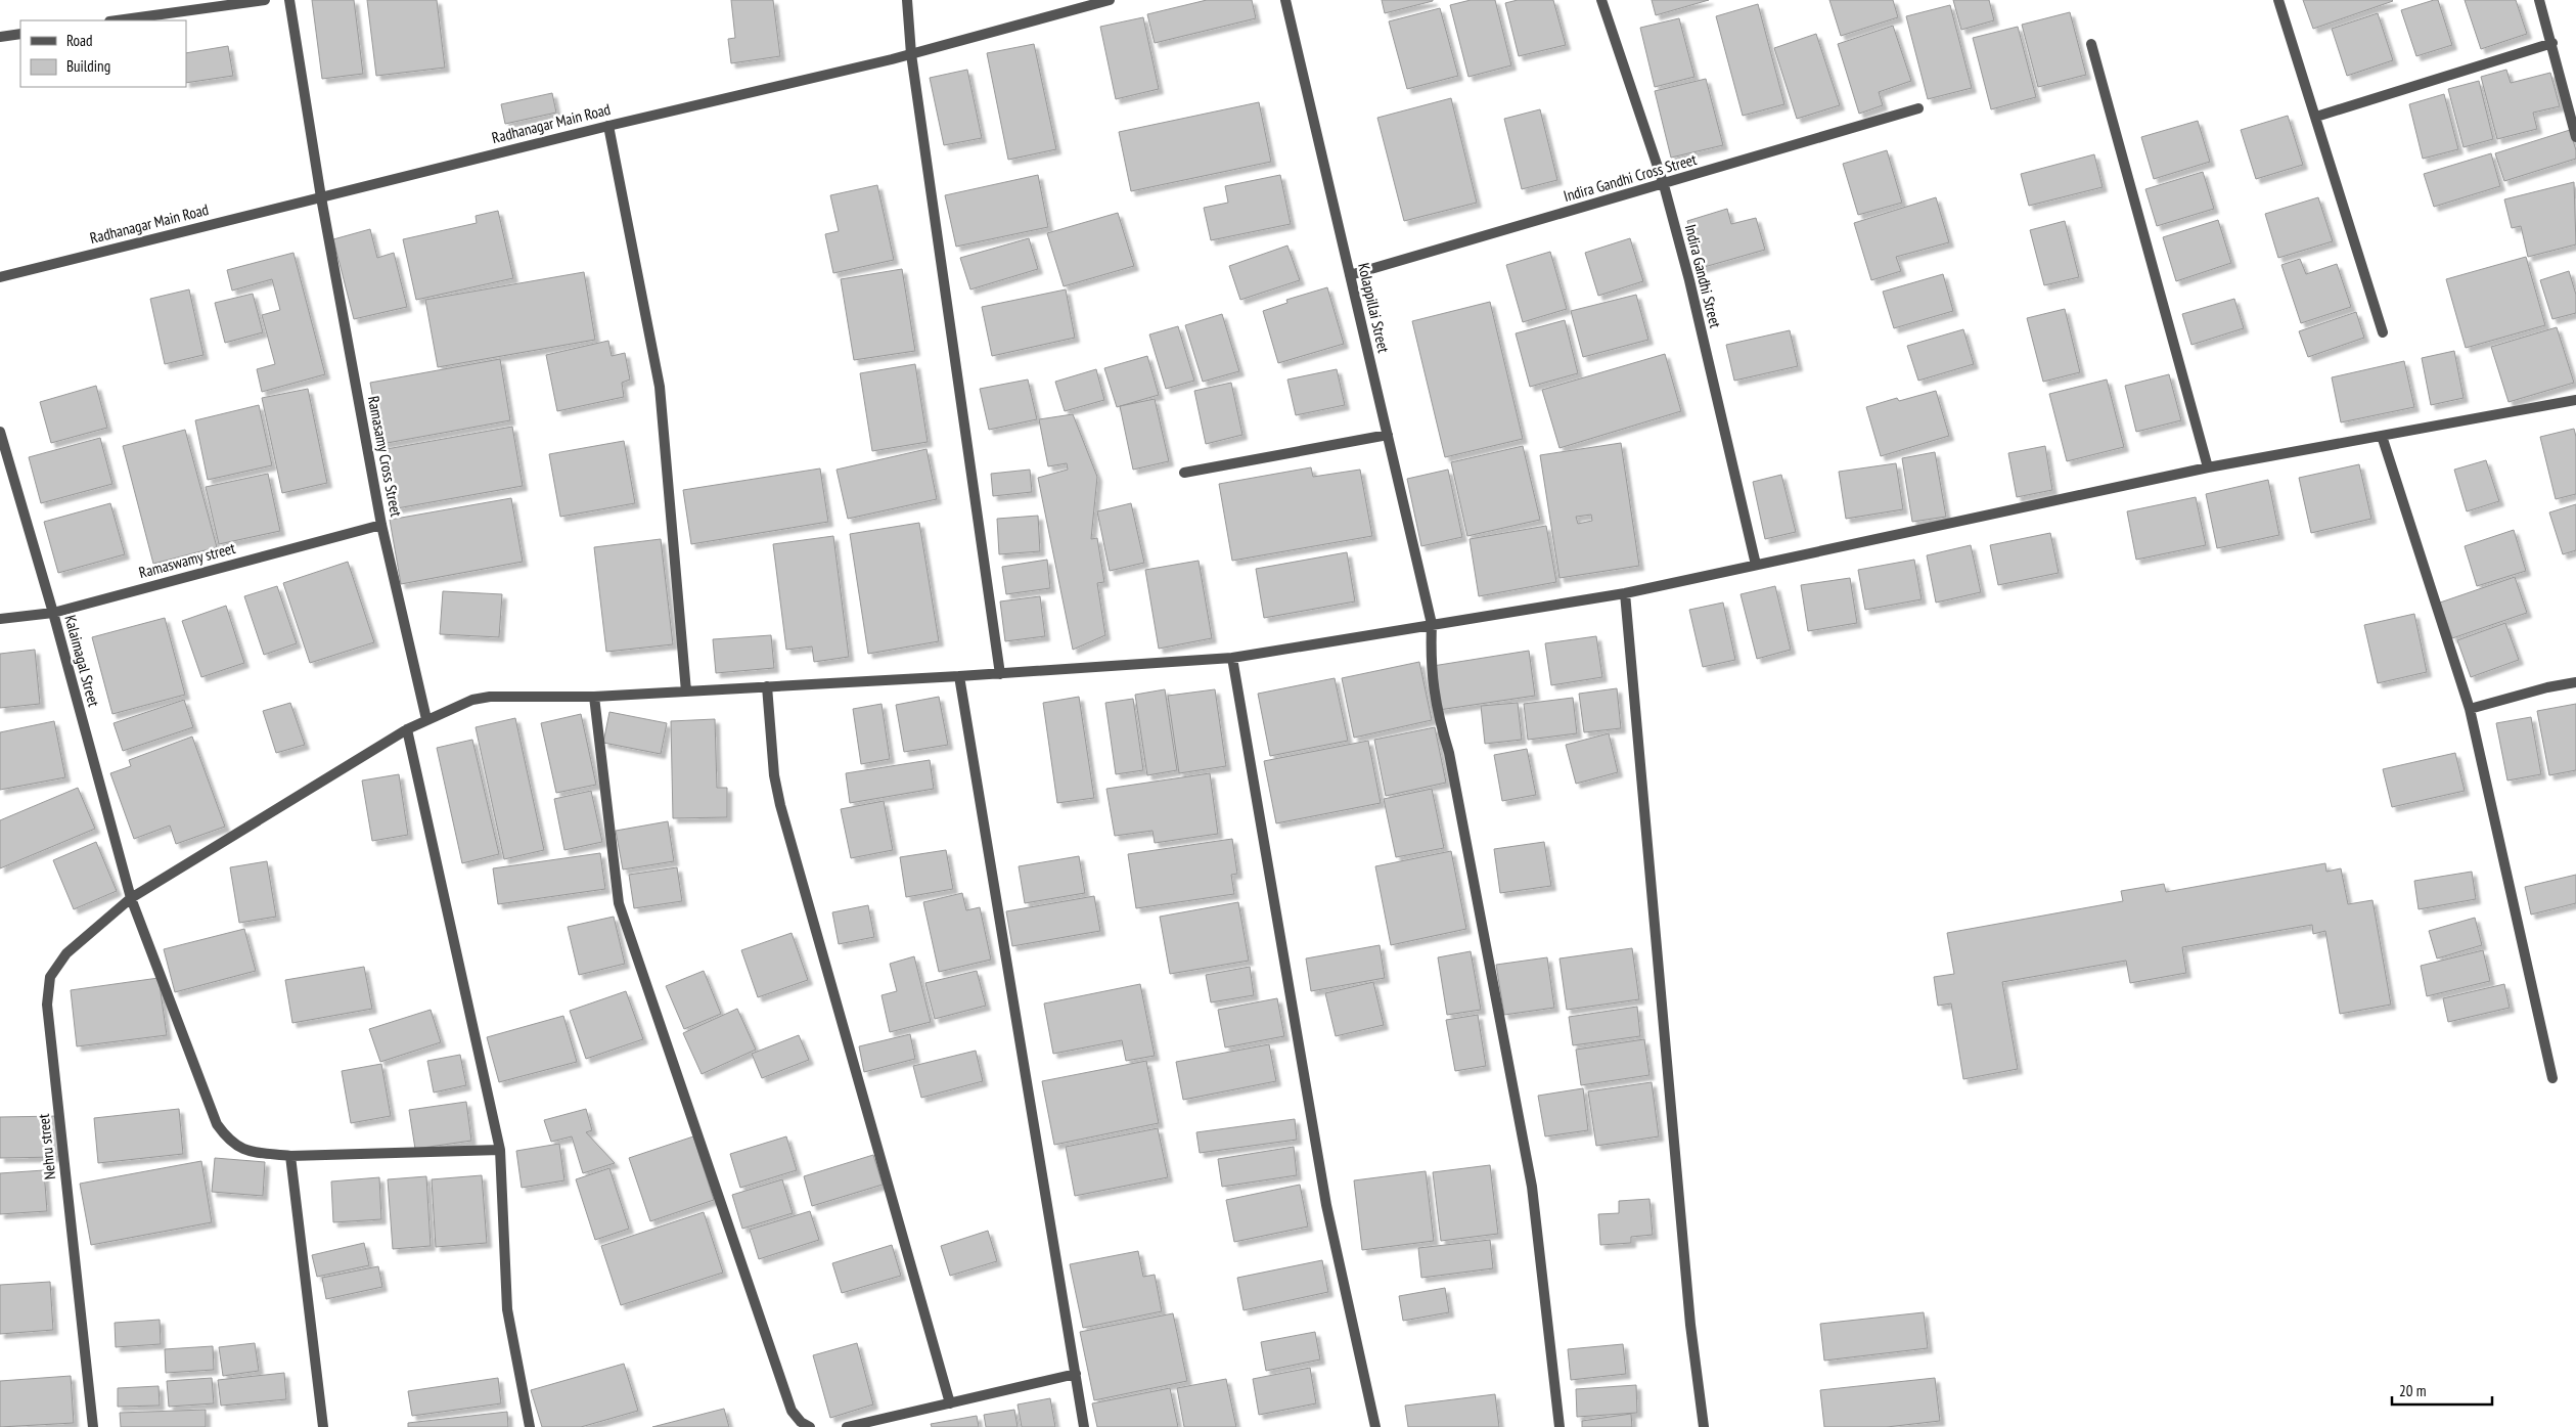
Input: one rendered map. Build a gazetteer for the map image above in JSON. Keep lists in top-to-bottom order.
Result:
{
  "streets": {
    "street": [
      "Radhanagar Main Road",
      "Indira Gandhi Cross Street",
      "Indira Gandhi Street",
      "Kolappillai Street",
      "Ramasamy Cross Street",
      "Ramaswamy street",
      "Kalaimagal Street",
      "Nehru street"
    ]
  },
  "crossings": [
    ["Radhanagar Main Road", "Ramasamy Cross Street"],
    ["Indira Gandhi Cross Street", "Indira Gandhi Street"],
    ["Indira Gandhi Cross Street", "Kolappillai Street"],
    ["Indira Gandhi Street", "Nehru street"],
    ["Kolappillai Street", "Nehru street"],
    ["Ramasamy Cross Street", "Ramaswamy street"],
    ["Ramasamy Cross Street", "Nehru street"],
    ["Ramaswamy street", "Kalaimagal Street"],
    ["Kalaimagal Street", "Nehru street"]
  ],
  "legend": ["Road", "Building"],
  "scale_bar": "20 m"
}
